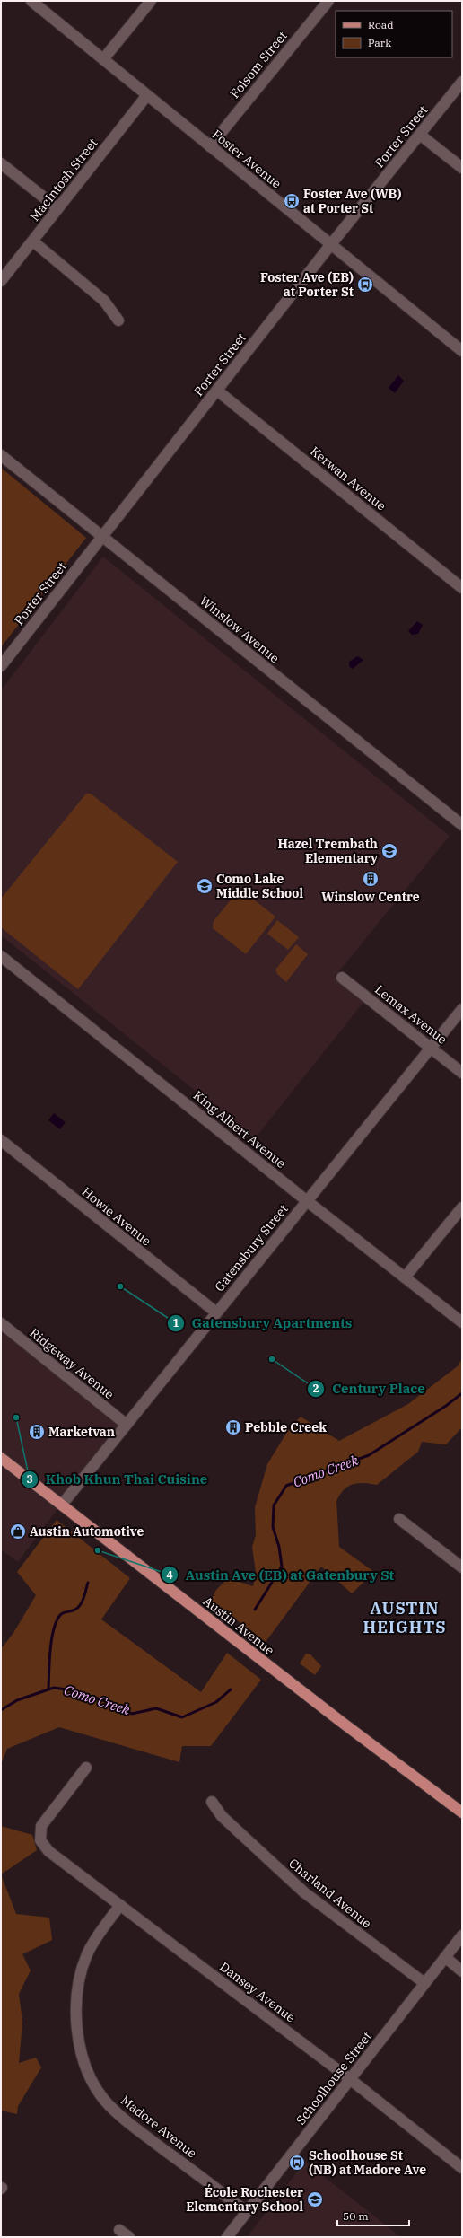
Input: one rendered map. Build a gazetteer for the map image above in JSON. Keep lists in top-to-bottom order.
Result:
{
  "streets": {
    "main road": ["Austin Avenue"],
    "street": [
      "Folsom Street",
      "Porter Street",
      "Foster Avenue",
      "MacIntosh Street",
      "Kerwan Avenue",
      "Winslow Avenue",
      "Lemax Avenue",
      "King Albert Avenue",
      "Howie Avenue",
      "Gatensbury Street",
      "Ridgeway Avenue",
      "Charland Avenue",
      "Dansey Avenue",
      "Schoolhouse Street",
      "Madore Avenue"
    ]
  },
  "crossings": [
    ["Folsom Street", "Foster Avenue"],
    ["Porter Street", "Foster Avenue"],
    ["Porter Street", "Kerwan Avenue"],
    ["Porter Street", "Winslow Avenue"],
    ["Foster Avenue", "MacIntosh Street"],
    ["Lemax Avenue", "Gatensbury Street"],
    ["King Albert Avenue", "Gatensbury Street"],
    ["Howie Avenue", "Gatensbury Street"],
    ["Gatensbury Street", "Ridgeway Avenue"],
    ["Gatensbury Street", "Austin Avenue"],
    ["Charland Avenue", "Schoolhouse Street"],
    ["Dansey Avenue", "Schoolhouse Street"],
    ["Dansey Avenue", "Madore Avenue"],
    ["Schoolhouse Street", "Madore Avenue"]
  ],
  "districts": ["AUSTIN HEIGHTS"],
  "water": ["Como Creek"],
  "places": {
    "bus stop": ["Foster Ave (WB) at Porter St", "Foster Ave (EB) at Porter St", "Schoolhouse St (NB) at Madore Ave"],
    "school or university": ["Hazel Trembath Elementary", "Como Lake Middle School", "École Rochester Elementary School"],
    "building": ["Winslow Centre", "Pebble Creek", "Marketvan"],
    "other": [
      "Gatensbury Apartments",
      "Century Place",
      "Khob Khun Thai Cuisine",
      "Austin Ave (EB) at Gatenbury St"
    ],
    "shop": ["Austin Automotive"]
  },
  "legend": ["Road", "Park"],
  "scale_bar": "50 m"
}
